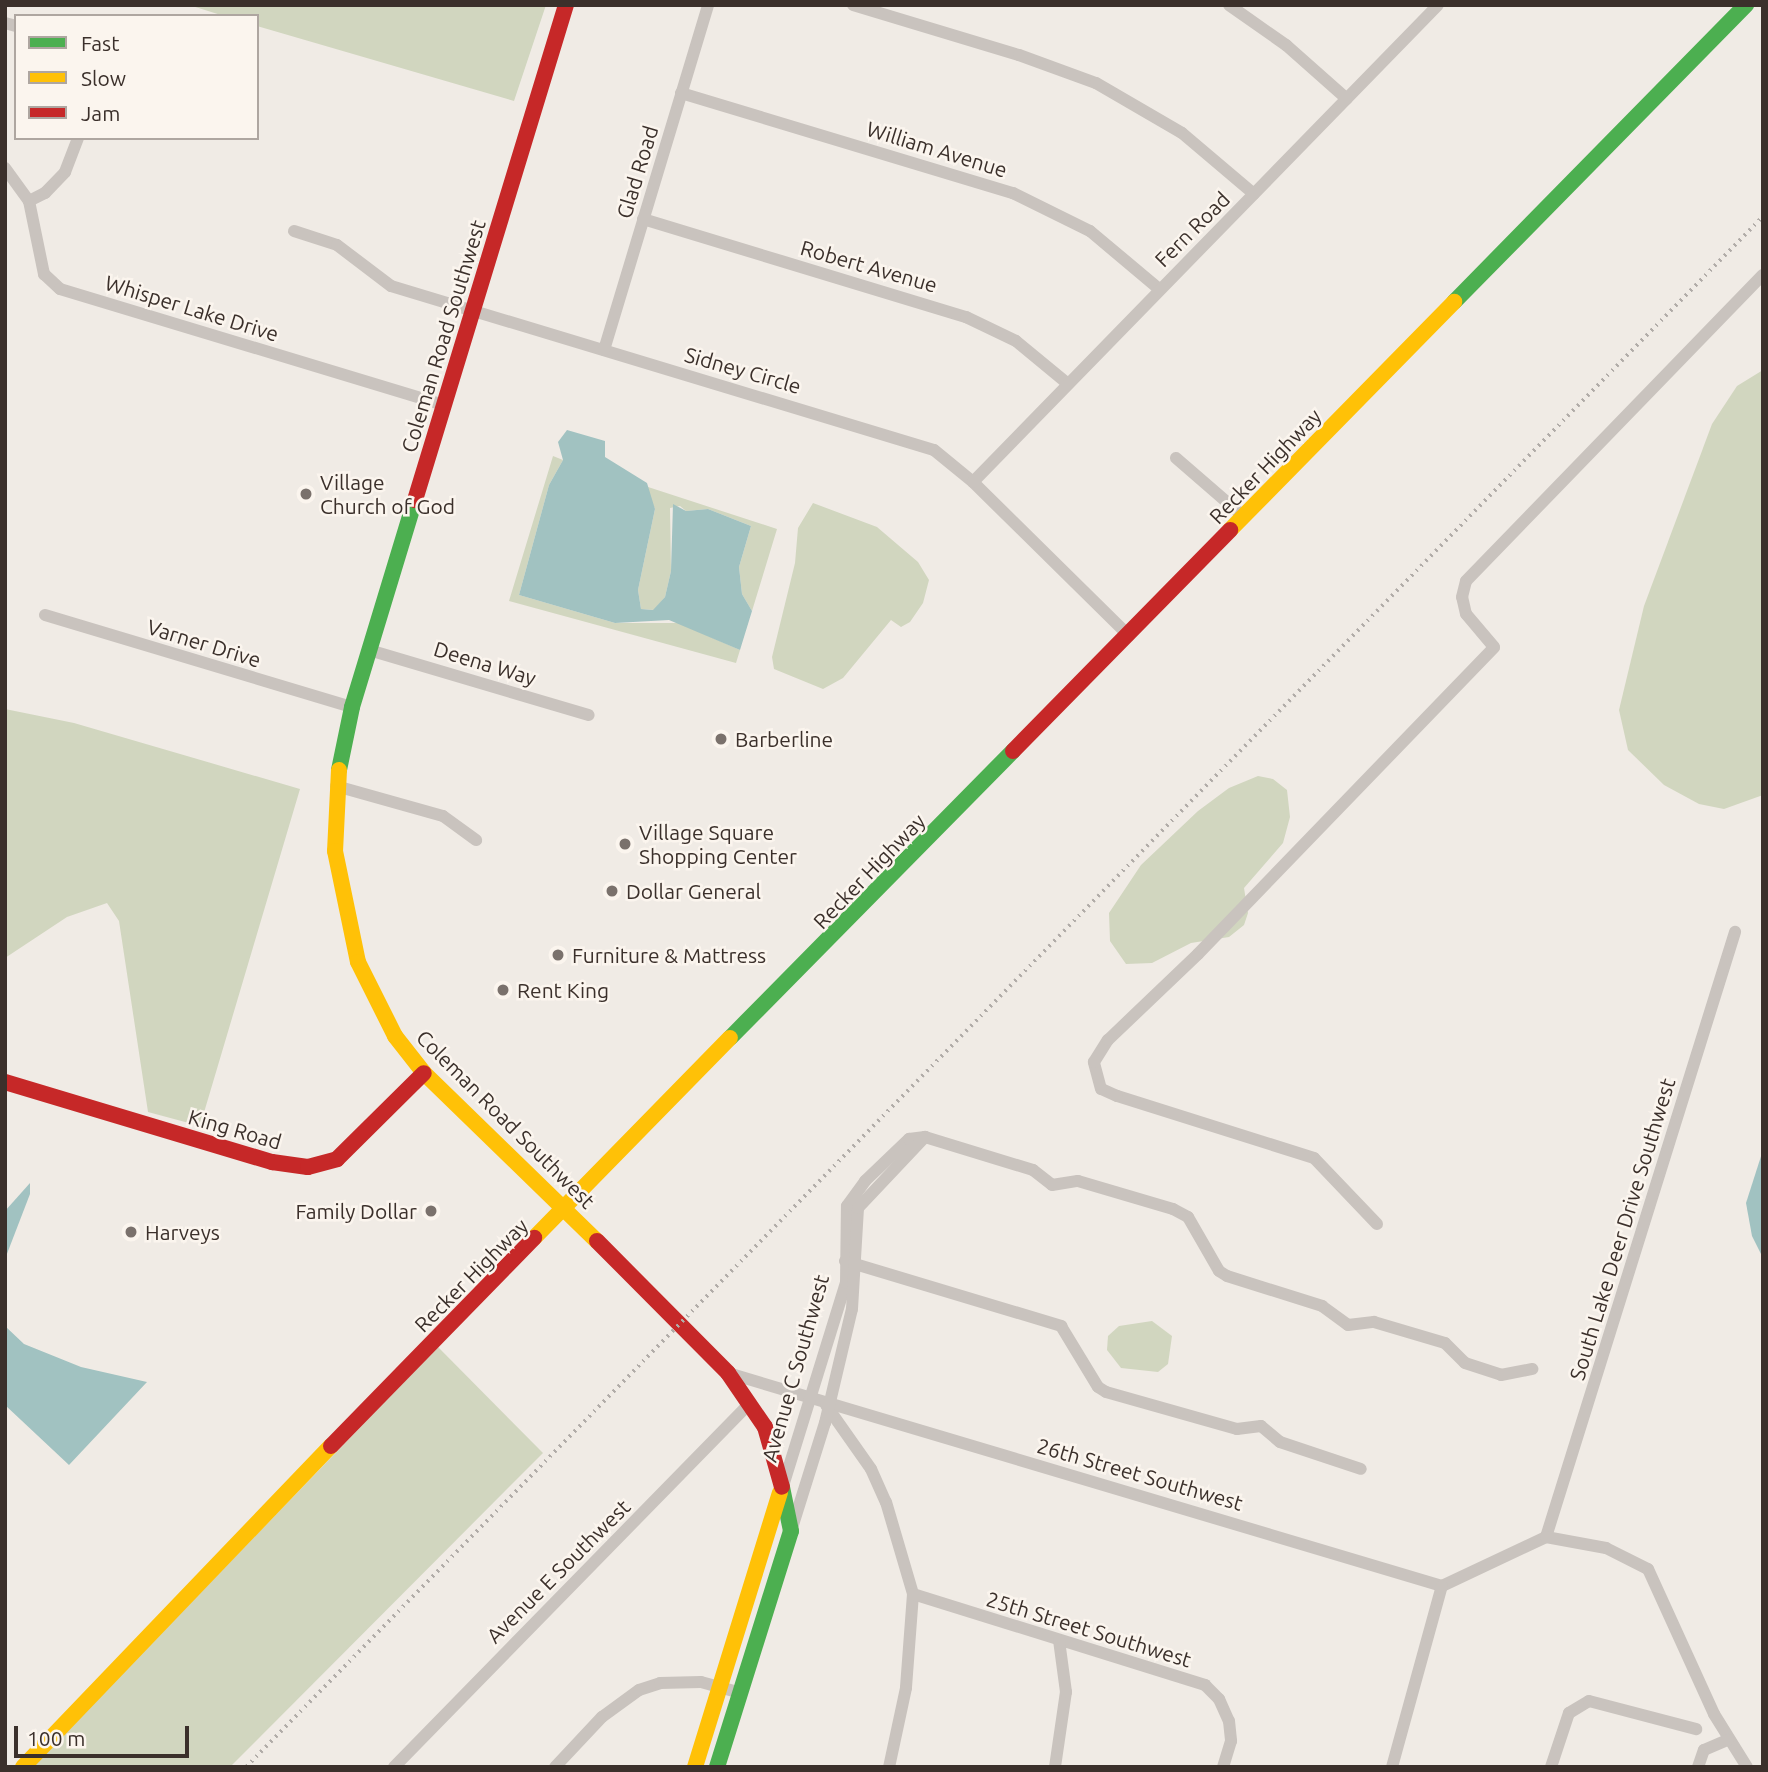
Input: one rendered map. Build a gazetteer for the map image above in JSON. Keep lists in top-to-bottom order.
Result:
{
  "streets": {
    "street": [
      "William Avenue",
      "Glad Road",
      "Fern Road",
      "Robert Avenue",
      "Whisper Lake Drive",
      "Coleman Road Southwest",
      "Sidney Circle",
      "Recker Highway",
      "Varner Drive",
      "Deena Way",
      "King Road",
      "South Lake Deer Drive Southwest",
      "Avenue C Southwest",
      "26th Street Southwest",
      "Avenue E Southwest",
      "25th Street Southwest"
    ]
  },
  "crossings": [
    ["William Avenue", "Glad Road"],
    ["William Avenue", "Fern Road"],
    ["Glad Road", "Robert Avenue"],
    ["Glad Road", "Sidney Circle"],
    ["Fern Road", "Robert Avenue"],
    ["Fern Road", "Sidney Circle"],
    ["Whisper Lake Drive", "Coleman Road Southwest"],
    ["Coleman Road Southwest", "Sidney Circle"],
    ["Coleman Road Southwest", "Recker Highway"],
    ["Coleman Road Southwest", "Varner Drive"],
    ["Coleman Road Southwest", "Deena Way"],
    ["Coleman Road Southwest", "King Road"],
    ["Coleman Road Southwest", "Avenue C Southwest"],
    ["Coleman Road Southwest", "Avenue E Southwest"],
    ["Sidney Circle", "Recker Highway"],
    ["Avenue C Southwest", "26th Street Southwest"]
  ],
  "places": [
    "Village Church of God",
    "Barberline",
    "Village Square Shopping Center",
    "Dollar General",
    "Furniture & Mattress",
    "Rent King",
    "Family Dollar",
    "Harveys"
  ],
  "legend": ["Fast", "Slow", "Jam"],
  "scale_bar": "100 m"
}
